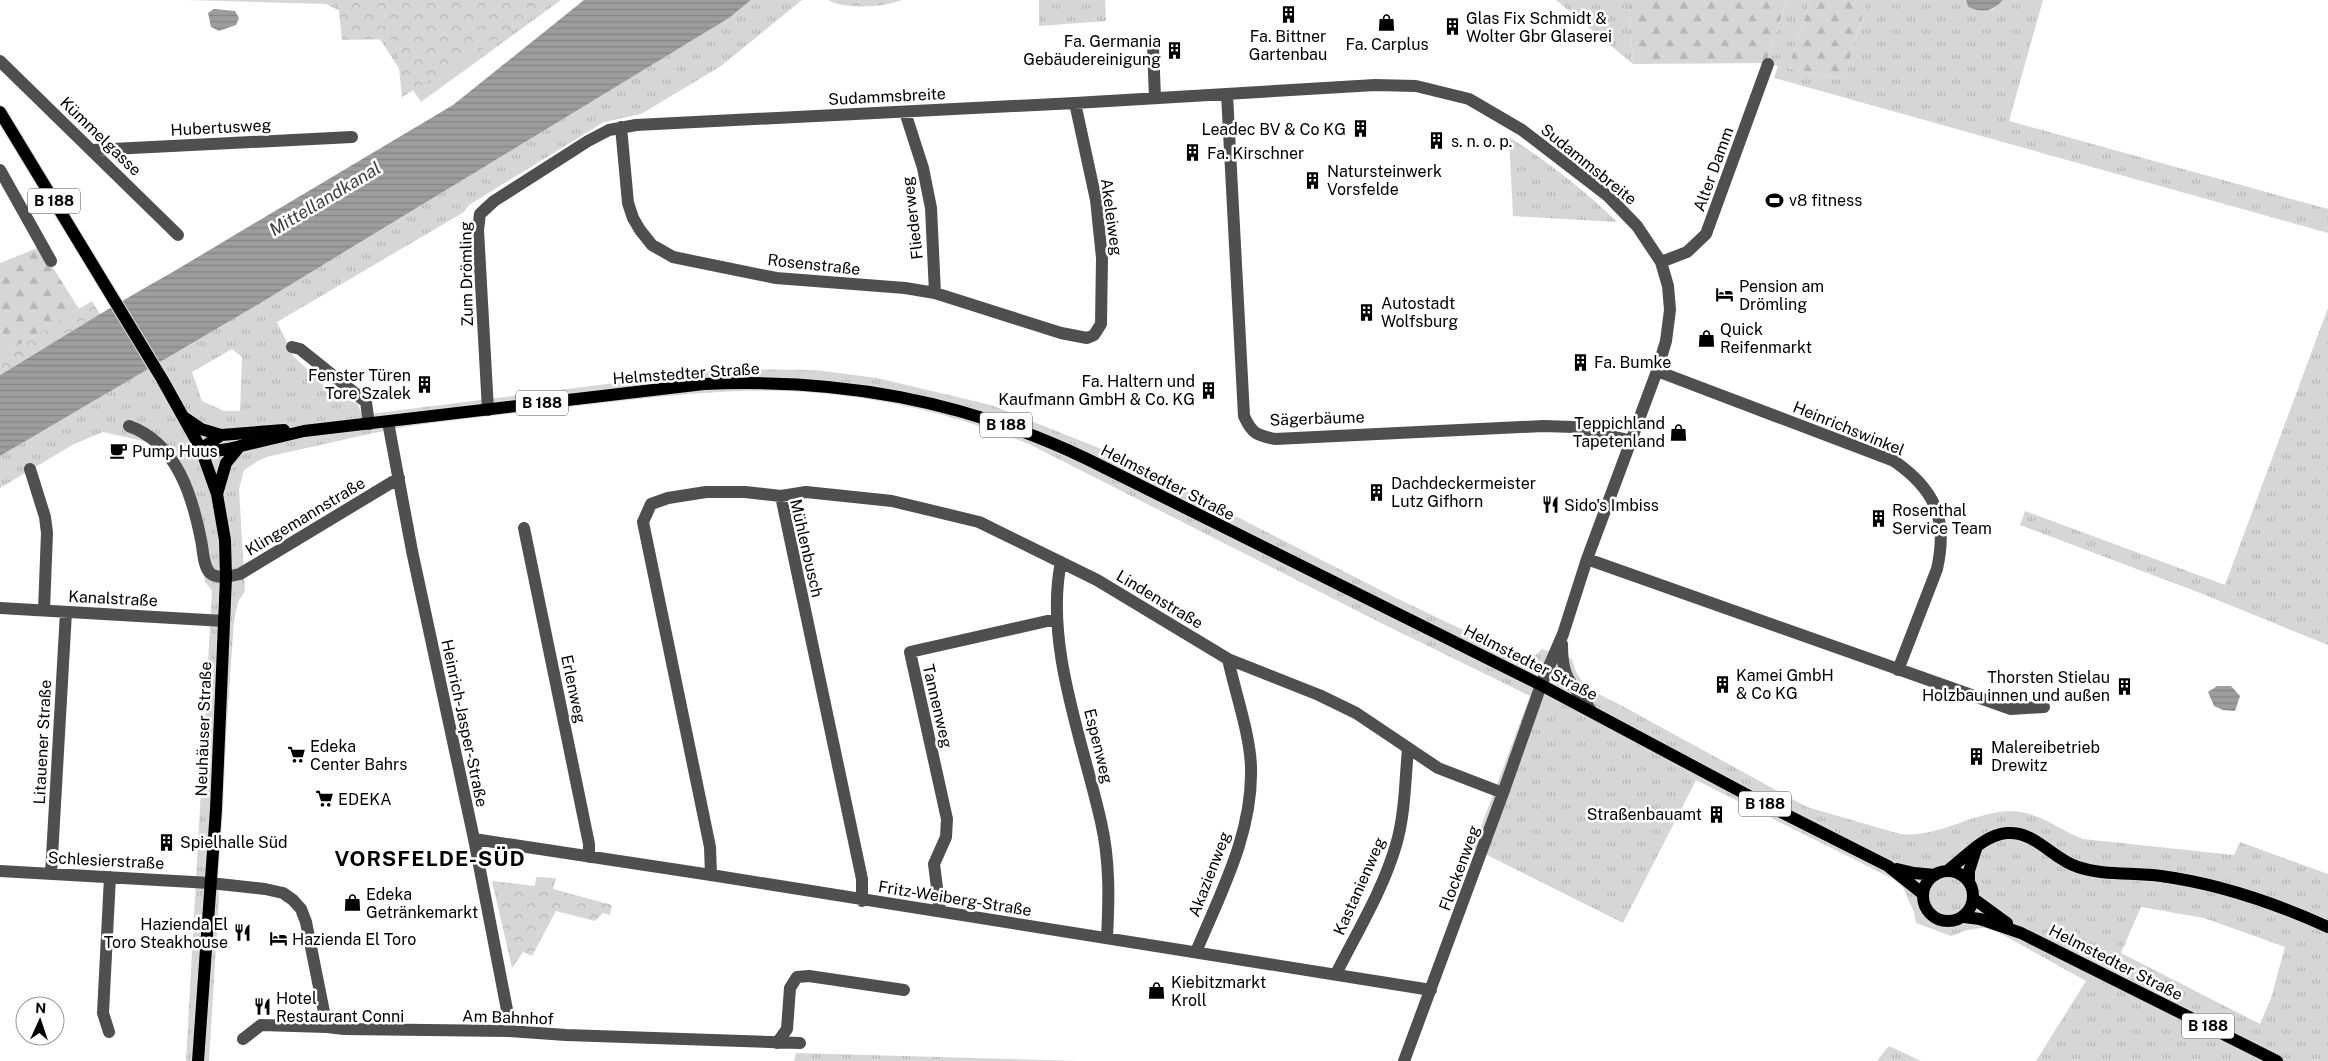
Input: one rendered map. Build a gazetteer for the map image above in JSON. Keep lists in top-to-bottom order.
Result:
{
  "streets": {
    "main road": ["B 188", "Helmstedter Straße", "Neuhäuser Straße"],
    "street": [
      "Sudammsbreite",
      "Hubertusweg",
      "Kümmelgasse",
      "Alter Damm",
      "Akeleiweg",
      "Fliederweg",
      "Rosenstraße",
      "Zum Drömling",
      "Sägerbäume",
      "Heinrichswinkel",
      "Klingemannstraße",
      "Mühlenbusch",
      "Kanalstraße",
      "Lindenstraße",
      "Erlenweg",
      "Tannenweg",
      "Heinrich-Jasper-Straße",
      "Litauener Straße",
      "Espenweg",
      "Schlesierstraße",
      "Flockenweg",
      "Akazienweg",
      "Kastanienweg",
      "Fritz-Weiberg-Straße",
      "Am Bahnhof"
    ]
  },
  "crossings": [
    ["Sudammsbreite", "Alter Damm"],
    ["Sudammsbreite", "Akeleiweg"],
    ["Sudammsbreite", "Fliederweg"],
    ["Sudammsbreite", "Rosenstraße"],
    ["Sudammsbreite", "Zum Drömling"],
    ["Sudammsbreite", "Helmstedter Straße"],
    ["Sudammsbreite", "Sägerbäume"],
    ["Sudammsbreite", "Heinrichswinkel"],
    ["Sudammsbreite", "Flockenweg"],
    ["Hubertusweg", "Kümmelgasse"],
    ["B 188", "Helmstedter Straße"],
    ["B 188", "Neuhäuser Straße"],
    ["Akeleiweg", "Rosenstraße"],
    ["Fliederweg", "Rosenstraße"],
    ["Rosenstraße", "Zum Drömling"],
    ["Zum Drömling", "Helmstedter Straße"],
    ["Helmstedter Straße", "Heinrich-Jasper-Straße"],
    ["Helmstedter Straße", "Neuhäuser Straße"],
    ["Helmstedter Straße", "Flockenweg"],
    ["Klingemannstraße", "Heinrich-Jasper-Straße"],
    ["Klingemannstraße", "Neuhäuser Straße"],
    ["Mühlenbusch", "Lindenstraße"],
    ["Mühlenbusch", "Fritz-Weiberg-Straße"],
    ["Kanalstraße", "Neuhäuser Straße"],
    ["Kanalstraße", "Litauener Straße"],
    ["Lindenstraße", "Espenweg"],
    ["Lindenstraße", "Flockenweg"],
    ["Lindenstraße", "Akazienweg"],
    ["Lindenstraße", "Kastanienweg"],
    ["Erlenweg", "Fritz-Weiberg-Straße"],
    ["Tannenweg", "Espenweg"],
    ["Tannenweg", "Fritz-Weiberg-Straße"],
    ["Heinrich-Jasper-Straße", "Fritz-Weiberg-Straße"],
    ["Heinrich-Jasper-Straße", "Am Bahnhof"],
    ["Neuhäuser Straße", "Schlesierstraße"],
    ["Litauener Straße", "Schlesierstraße"],
    ["Espenweg", "Fritz-Weiberg-Straße"],
    ["Flockenweg", "Fritz-Weiberg-Straße"],
    ["Akazienweg", "Fritz-Weiberg-Straße"],
    ["Kastanienweg", "Fritz-Weiberg-Straße"]
  ],
  "districts": ["VORSFELDE-SÜD"],
  "water": ["Mittellandkanal"],
  "places": {
    "building": [
      "Fa. Bittner Gartenbau",
      "Glas Fix Schmidt & Wolter Gbr Glaserei",
      "Fa. Germania Gebäudereinigung",
      "Leadec BV & Co KG",
      "s. n. o. p.",
      "Fa. Kirschner",
      "Natursteinwerk Vorsfelde",
      "Autostadt Wolfsburg",
      "Fa. Bumke",
      "Fenster Türen Tore Szalek",
      "Fa. Haltern und Kaufmann GmbH & Co. KG",
      "Dachdeckermeister Lutz Gifhorn",
      "Rosenthal Service Team",
      "Kamei GmbH & Co KG",
      "Thorsten Stielau Holzbau innen und außen",
      "Malereibetrieb Drewitz",
      "Straßenbauamt",
      "Spielhalle Süd"
    ],
    "shop": [
      "Fa. Carplus",
      "Quick Reifenmarkt",
      "Teppichland Tapetenland",
      "Edeka Getränkemarkt",
      "Kiebitzmarkt Kroll"
    ],
    "sports": ["v8 fitness"],
    "hotel": ["Pension am Drömling", "Hazienda El Toro"],
    "cafe": ["Pump Huus"],
    "restaurant": ["Sido's Imbiss", "Hazienda El Toro Steakhouse", "Hotel Restaurant Conni"],
    "supermarket": ["Edeka Center Bahrs", "EDEKA"]
  },
  "north": "top"
}
